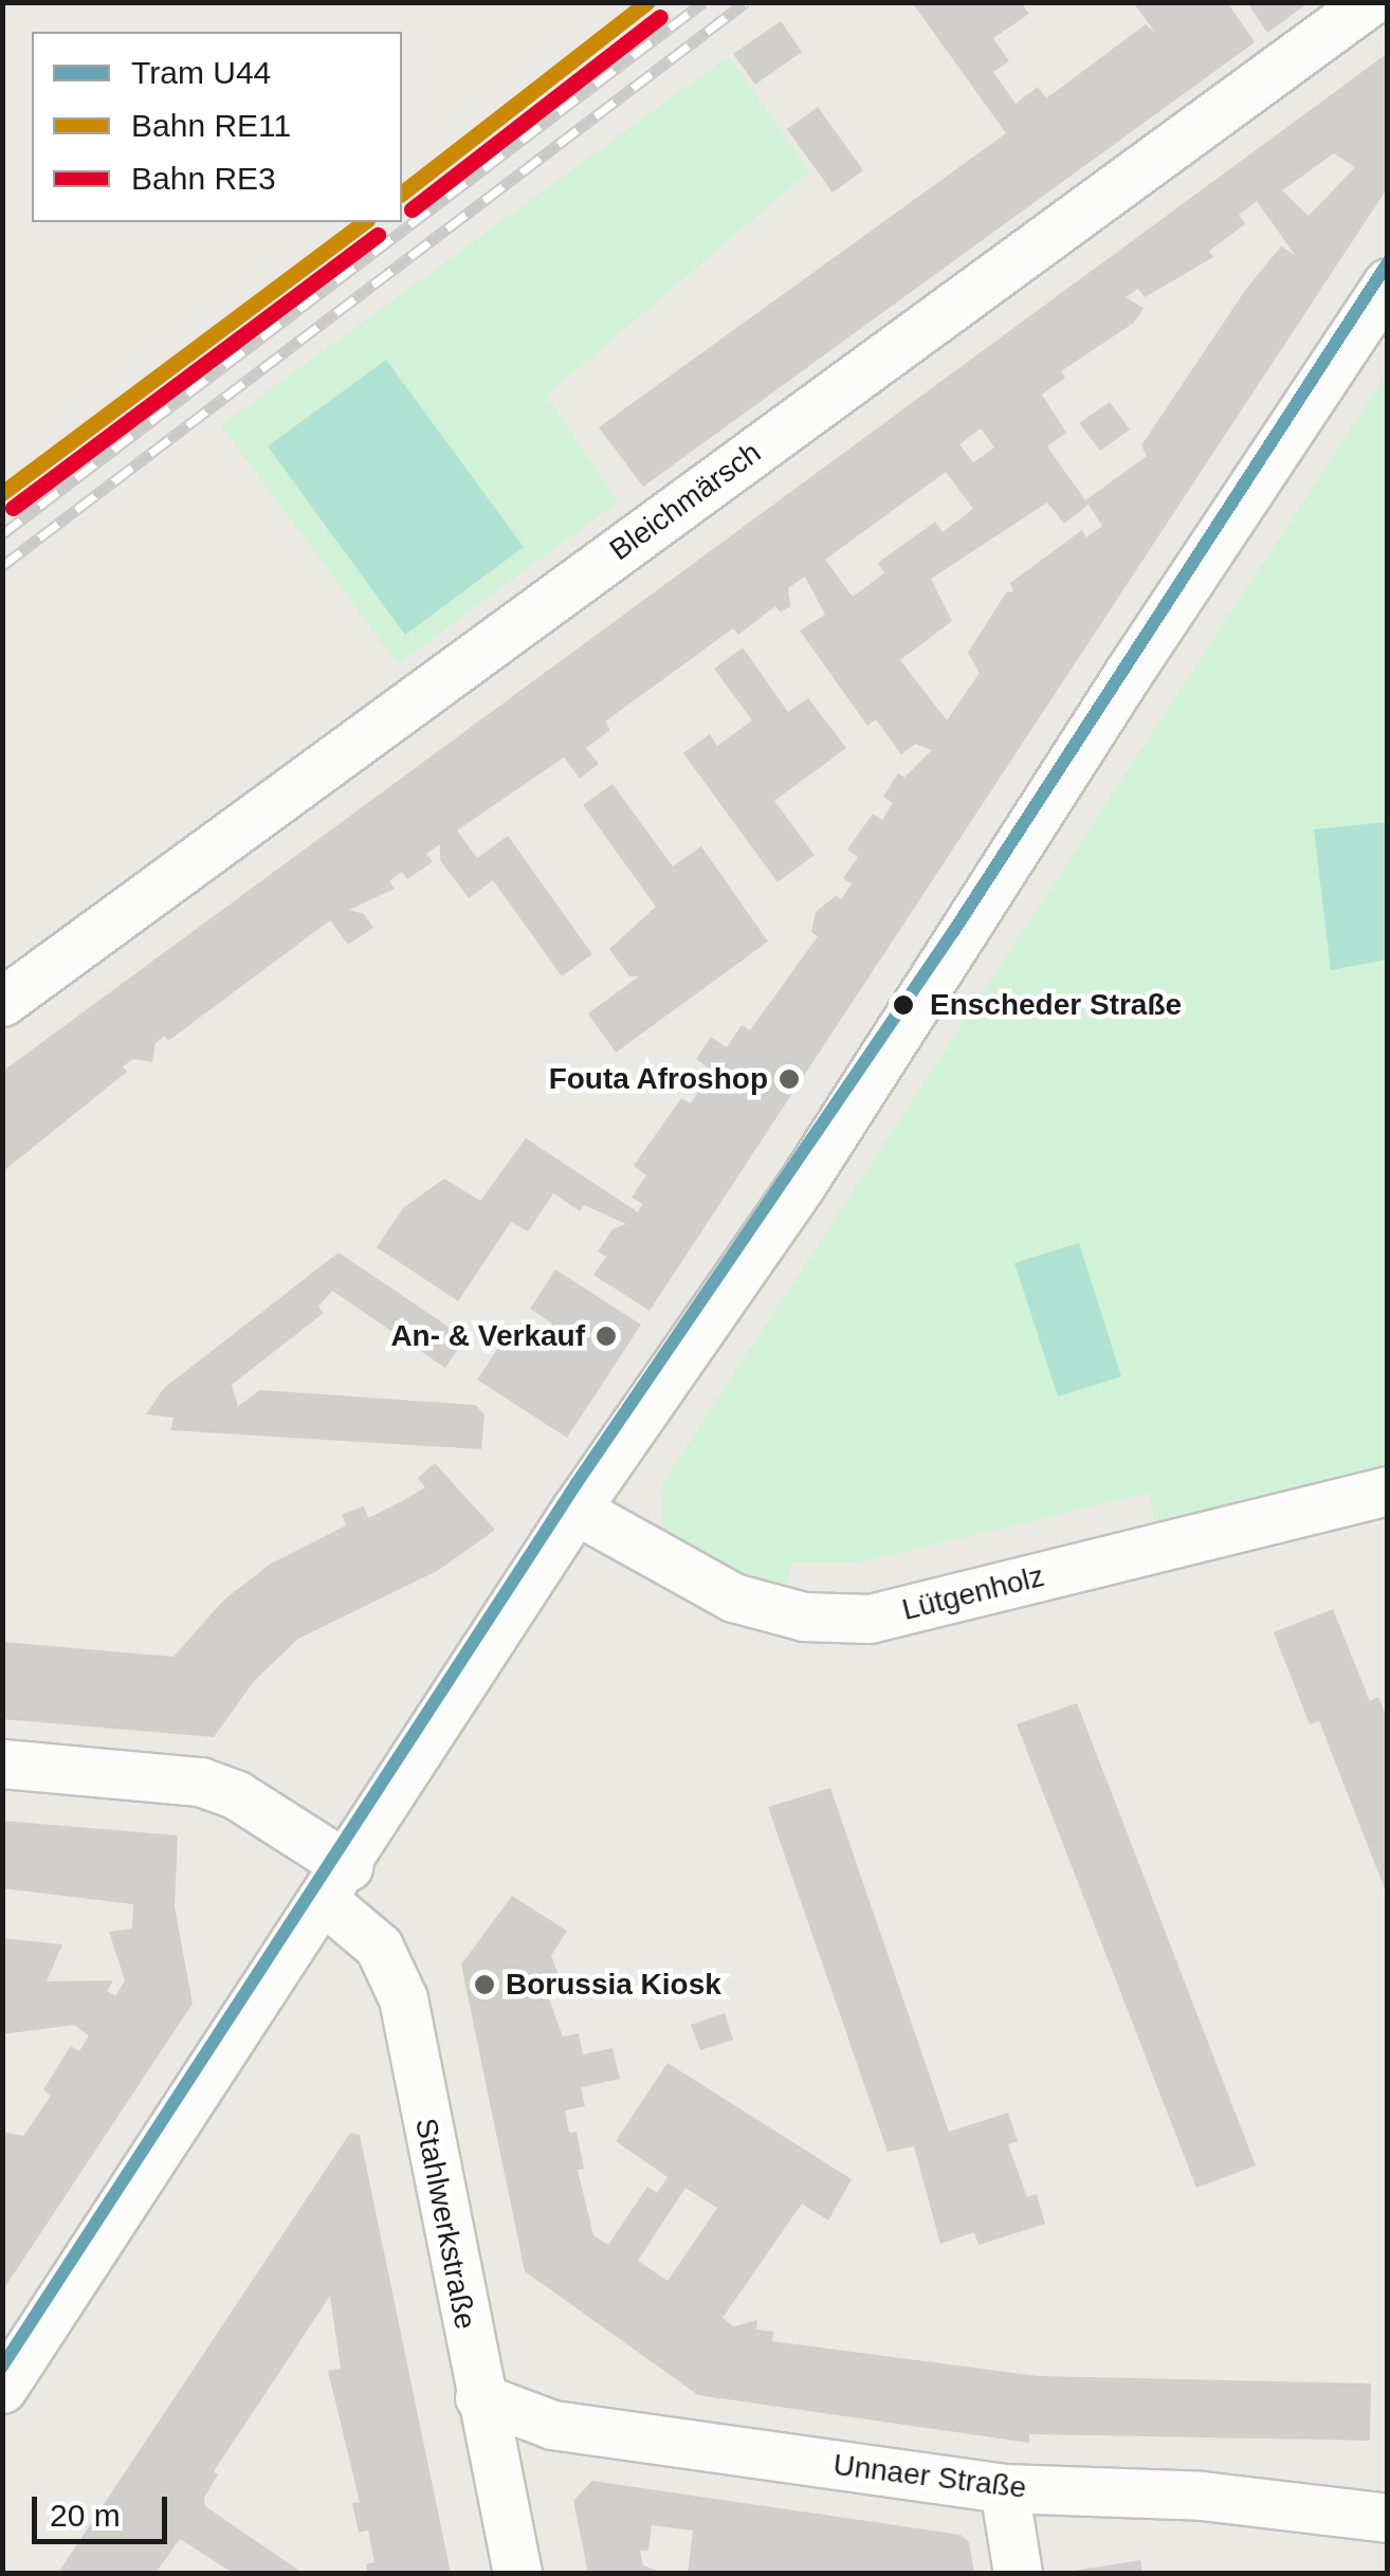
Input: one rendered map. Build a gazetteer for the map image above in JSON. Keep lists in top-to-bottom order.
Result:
{
  "streets": {
    "street": [
      "Bleichmärsch",
      "Lütgenholz",
      "Stahlwerkstraße",
      "Unnaer Straße"
    ]
  },
  "crossings": [
    ["Stahlwerkstraße", "Unnaer Straße"]
  ],
  "places": [
    "Enscheder Straße",
    "Fouta Afroshop",
    "An- & Verkauf",
    "Borussia Kiosk"
  ],
  "lines": ["rail line RE11", "rail line RE3", "tram line U44"],
  "legend": ["Tram U44", "Bahn RE11", "Bahn RE3"],
  "scale_bar": "20 m"
}
